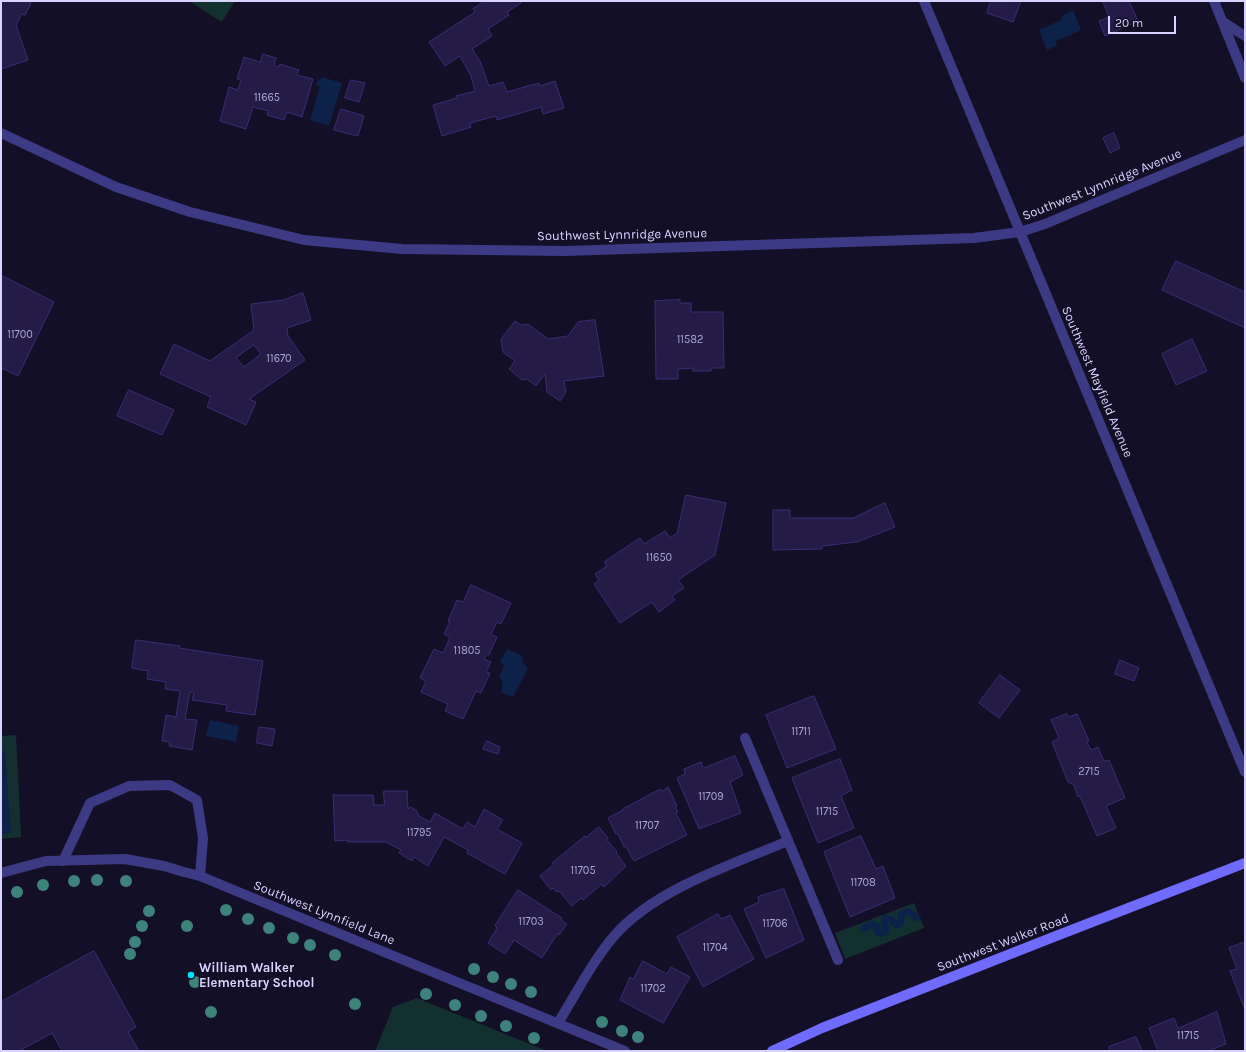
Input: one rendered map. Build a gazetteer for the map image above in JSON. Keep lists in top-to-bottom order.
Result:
{
  "streets": {
    "main road": ["Southwest Walker Road"],
    "street": ["Southwest Lynnridge Avenue", "Southwest Mayfield Avenue", "Southwest Lynnfield Lane"]
  },
  "crossings": [
    ["Southwest Lynnridge Avenue", "Southwest Mayfield Avenue"]
  ],
  "places": ["William Walker Elementary School"],
  "house_numbers": [
    "11665",
    "11700",
    "11582",
    "11670",
    "11650",
    "11805",
    "11711",
    "2715",
    "11709",
    "11715",
    "11707",
    "11795",
    "11705",
    "11708",
    "11703",
    "11706",
    "11704",
    "11702",
    "11715"
  ],
  "scale_bar": "20 m"
}
